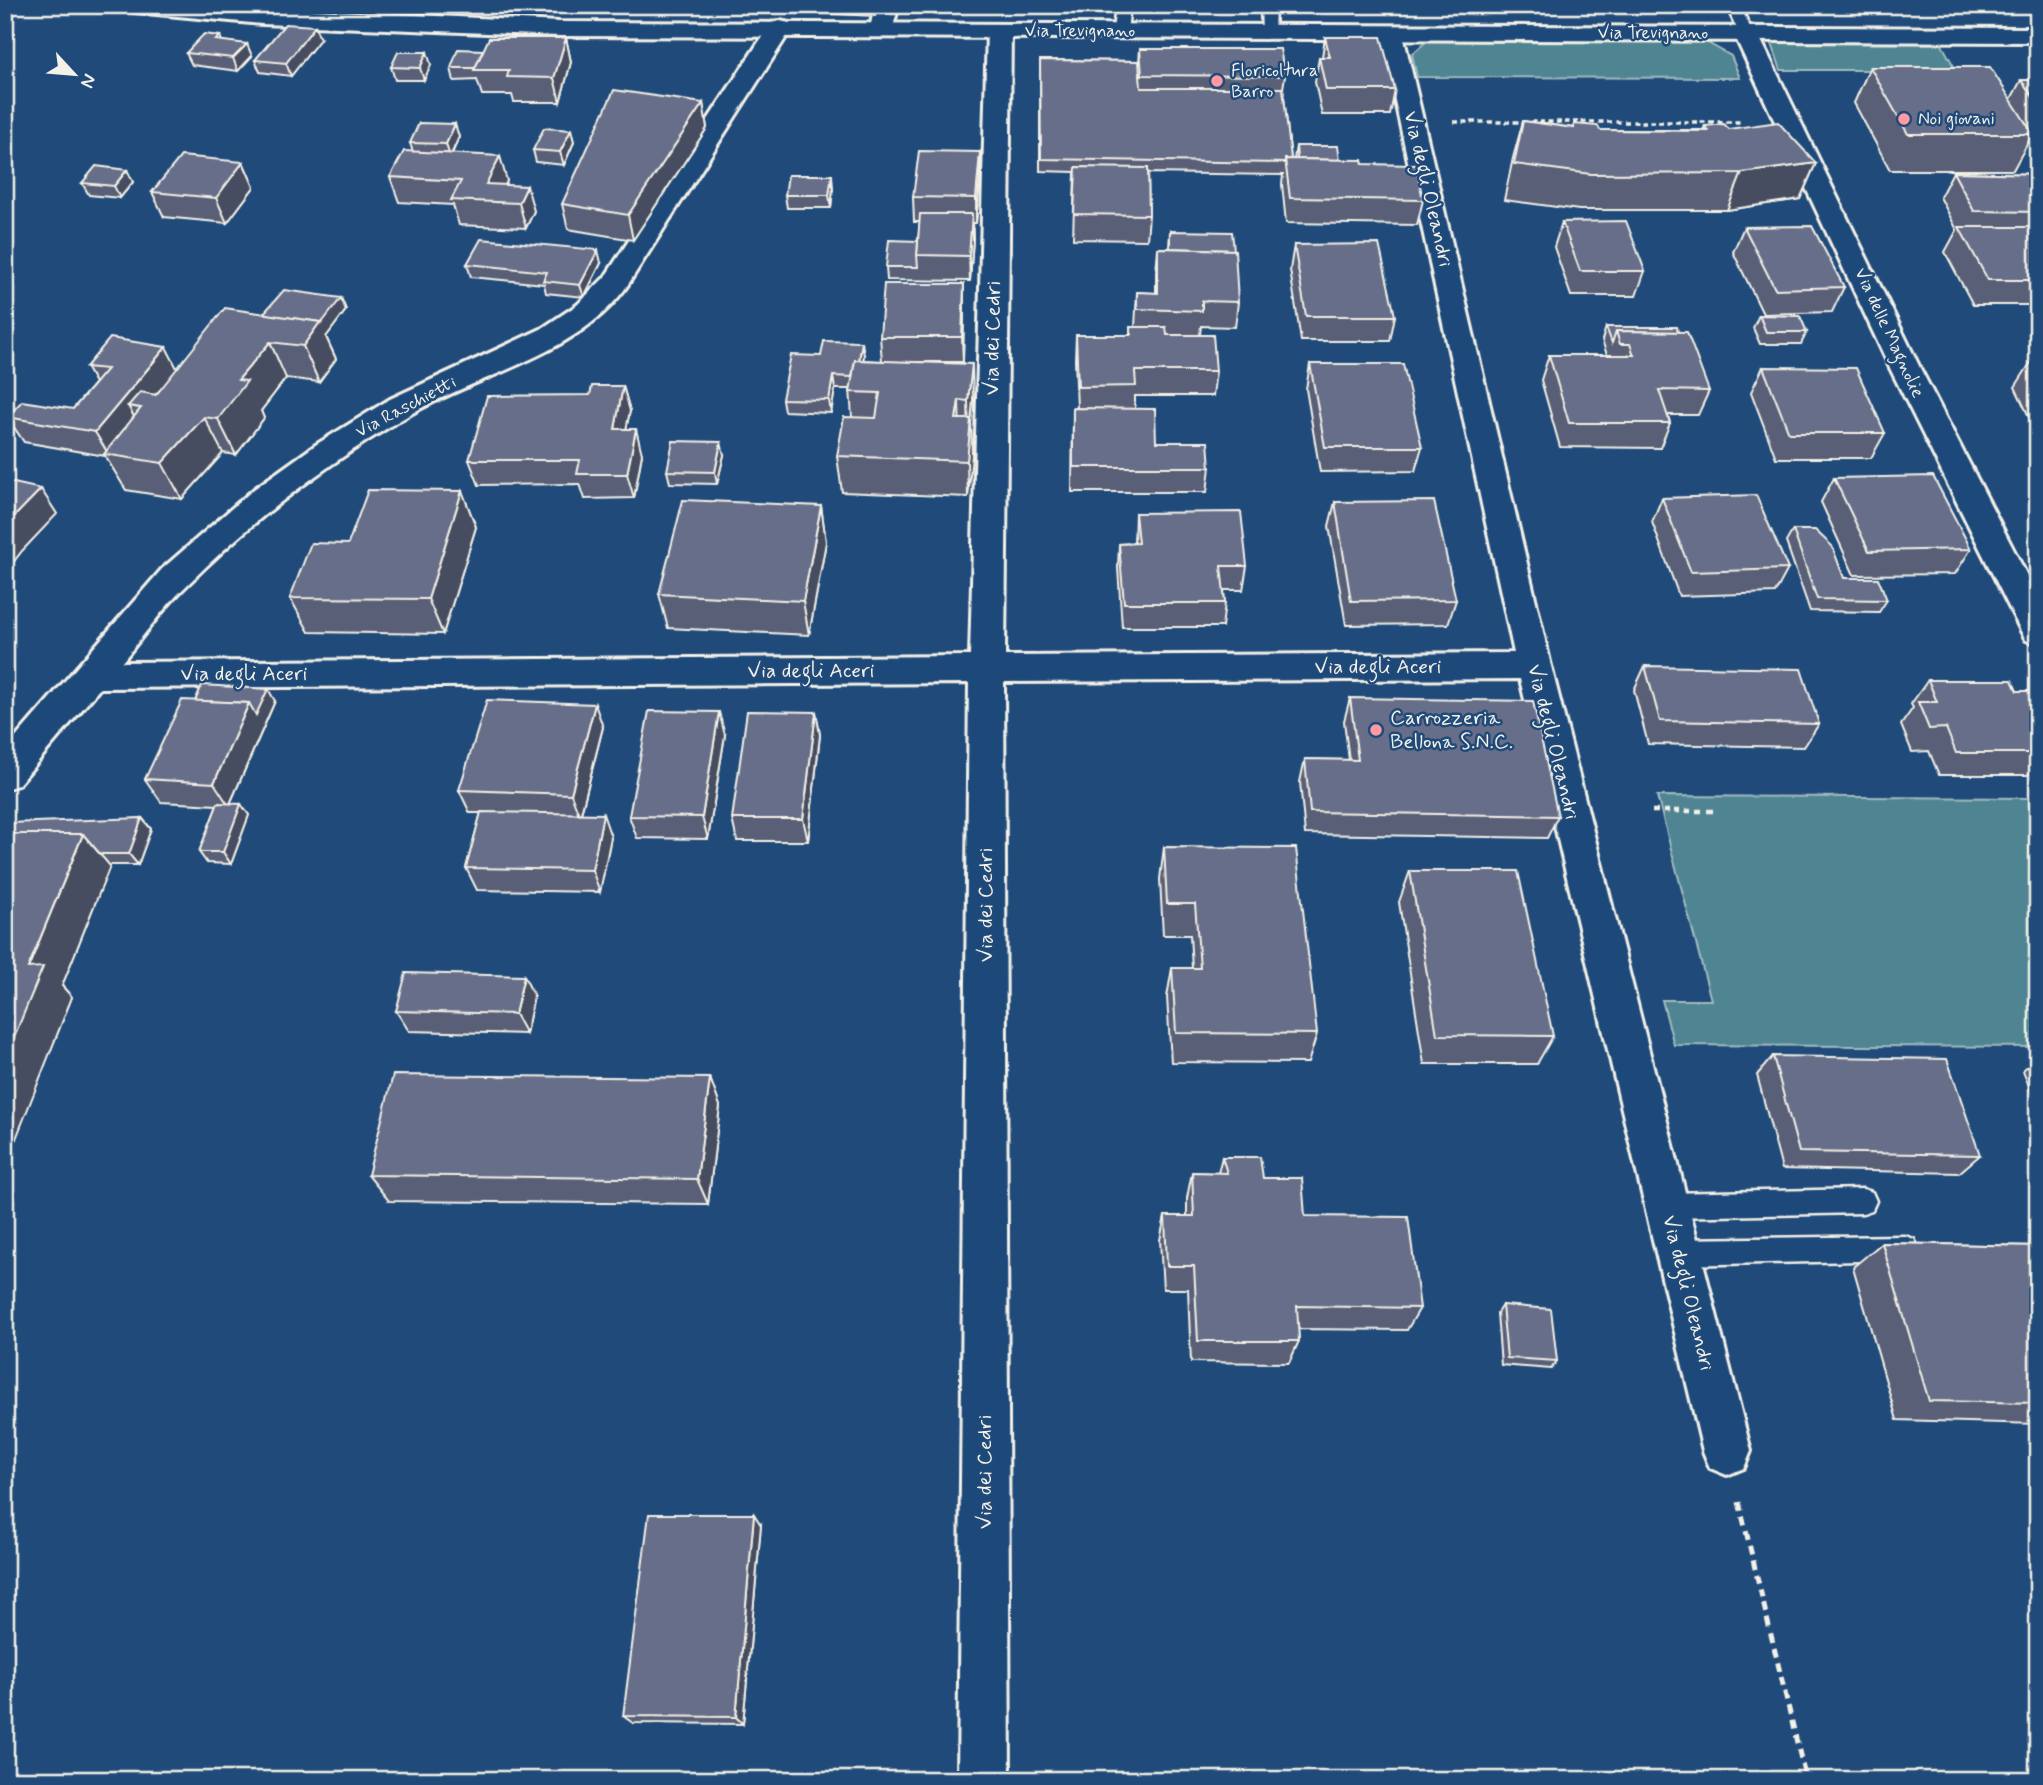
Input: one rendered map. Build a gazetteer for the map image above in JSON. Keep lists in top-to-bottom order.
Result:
{
  "streets": {
    "street": [
      "Via Trevignano",
      "Via degli Oleandri",
      "Via delle Magnolie",
      "Via dei Cedri",
      "Via Raschietti",
      "Via degli Aceri"
    ]
  },
  "crossings": [
    ["Via Trevignano", "Via degli Oleandri"],
    ["Via Trevignano", "Via delle Magnolie"],
    ["Via Trevignano", "Via dei Cedri"],
    ["Via Trevignano", "Via Raschietti"],
    ["Via degli Oleandri", "Via degli Aceri"],
    ["Via dei Cedri", "Via degli Aceri"],
    ["Via Raschietti", "Via degli Aceri"]
  ],
  "places": ["Floricoltura Barro", "Noi giovani", "Carrozzeria Bellona S.N.C."],
  "north": "bottom right"
}
